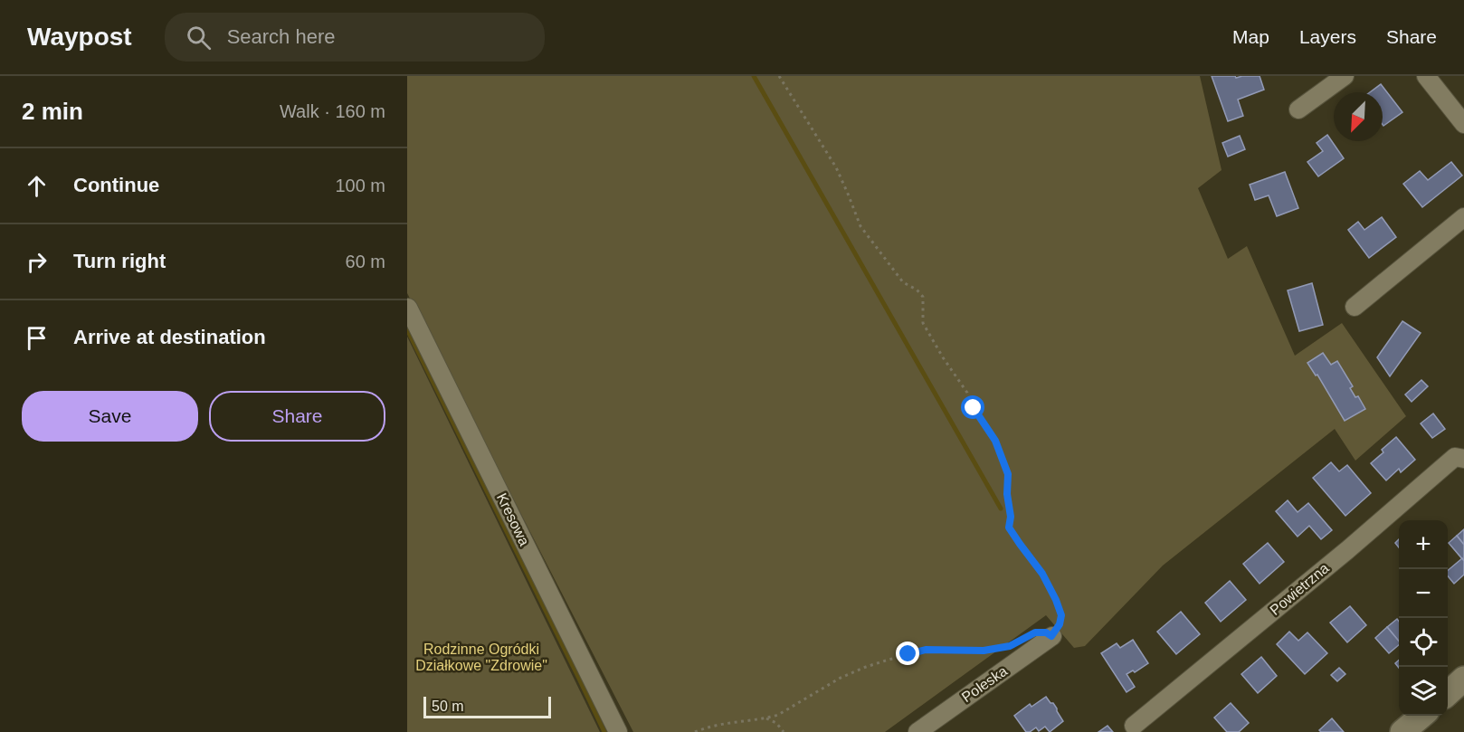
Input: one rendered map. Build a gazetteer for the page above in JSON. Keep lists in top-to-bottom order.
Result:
{
  "streets": {
    "street": ["Kresowa", "Powietrzna", "Poleska"]
  },
  "parks": ["Rodzinne Ogródki Działkowe \"Zdrowie\""],
  "scale_bar": "50 m",
  "north": "bottom left",
  "page": {
    "header": "Waypost",
    "search": "Search here",
    "nav": ["Map", "Layers", "Share"],
    "heading": ["2 min", "Walk · 160 m"],
    "list": [
      ["Continue", "100 m"],
      ["Turn right", "60 m"],
      "Arrive at destination"
    ],
    "buttons": ["Save", "Share"],
    "map_buttons": ["+", "−"],
    "scale": "50 m"
  }
}
